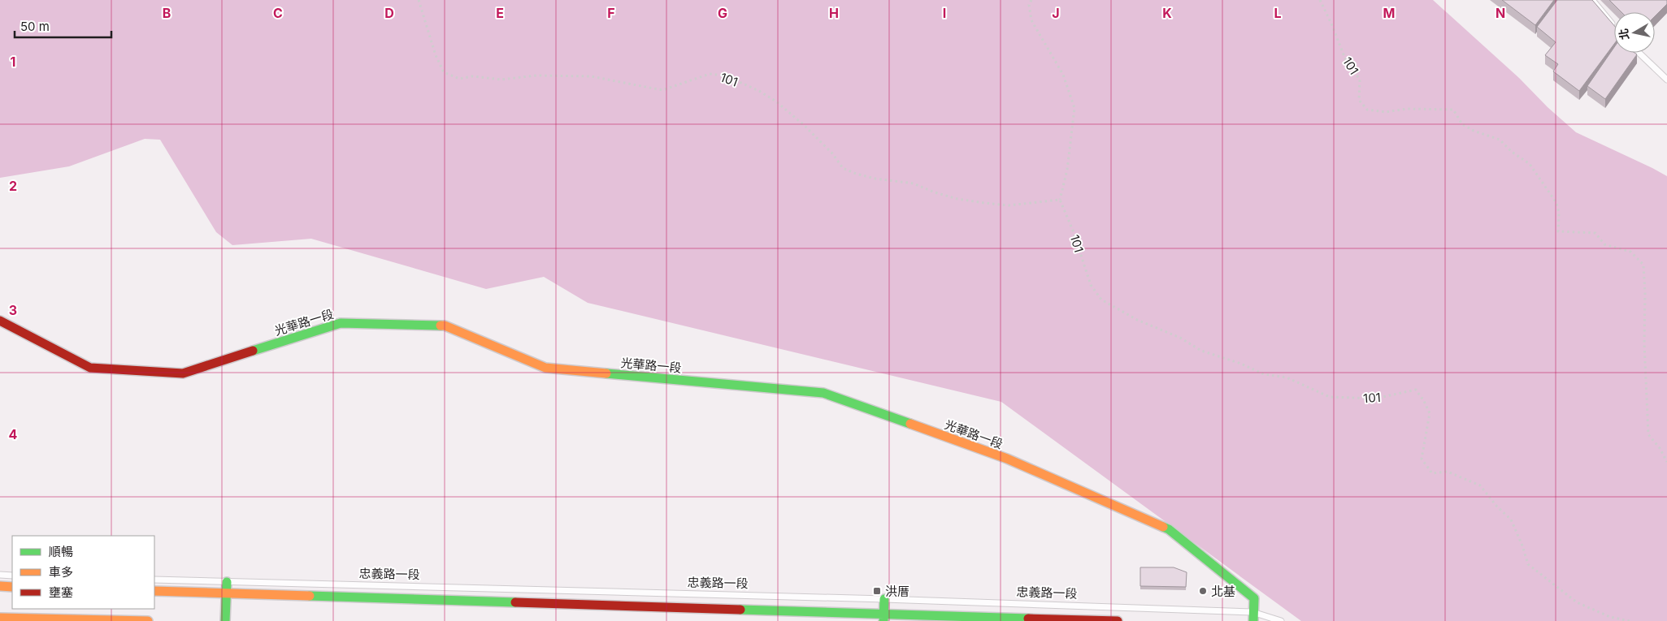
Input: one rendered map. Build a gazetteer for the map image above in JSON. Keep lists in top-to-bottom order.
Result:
{
  "streets": {
    "street": ["光華路一段", "忠義路一段"],
    "path": ["101"]
  },
  "crossings": [
    ["光華路一段", "忠義路一段"]
  ],
  "places": {
    "transit": ["洪厝"],
    "other": ["北基"]
  },
  "legend": ["順暢", "車多", "壅塞"],
  "scale_bar": "50 m",
  "north": "left",
  "grid": {
    "columns": [
      "B",
      "C",
      "D",
      "E",
      "F",
      "G",
      "H",
      "I",
      "J",
      "K",
      "L",
      "M",
      "N"
    ],
    "rows": [
      "1",
      "2",
      "3",
      "4"
    ]
  }
}
